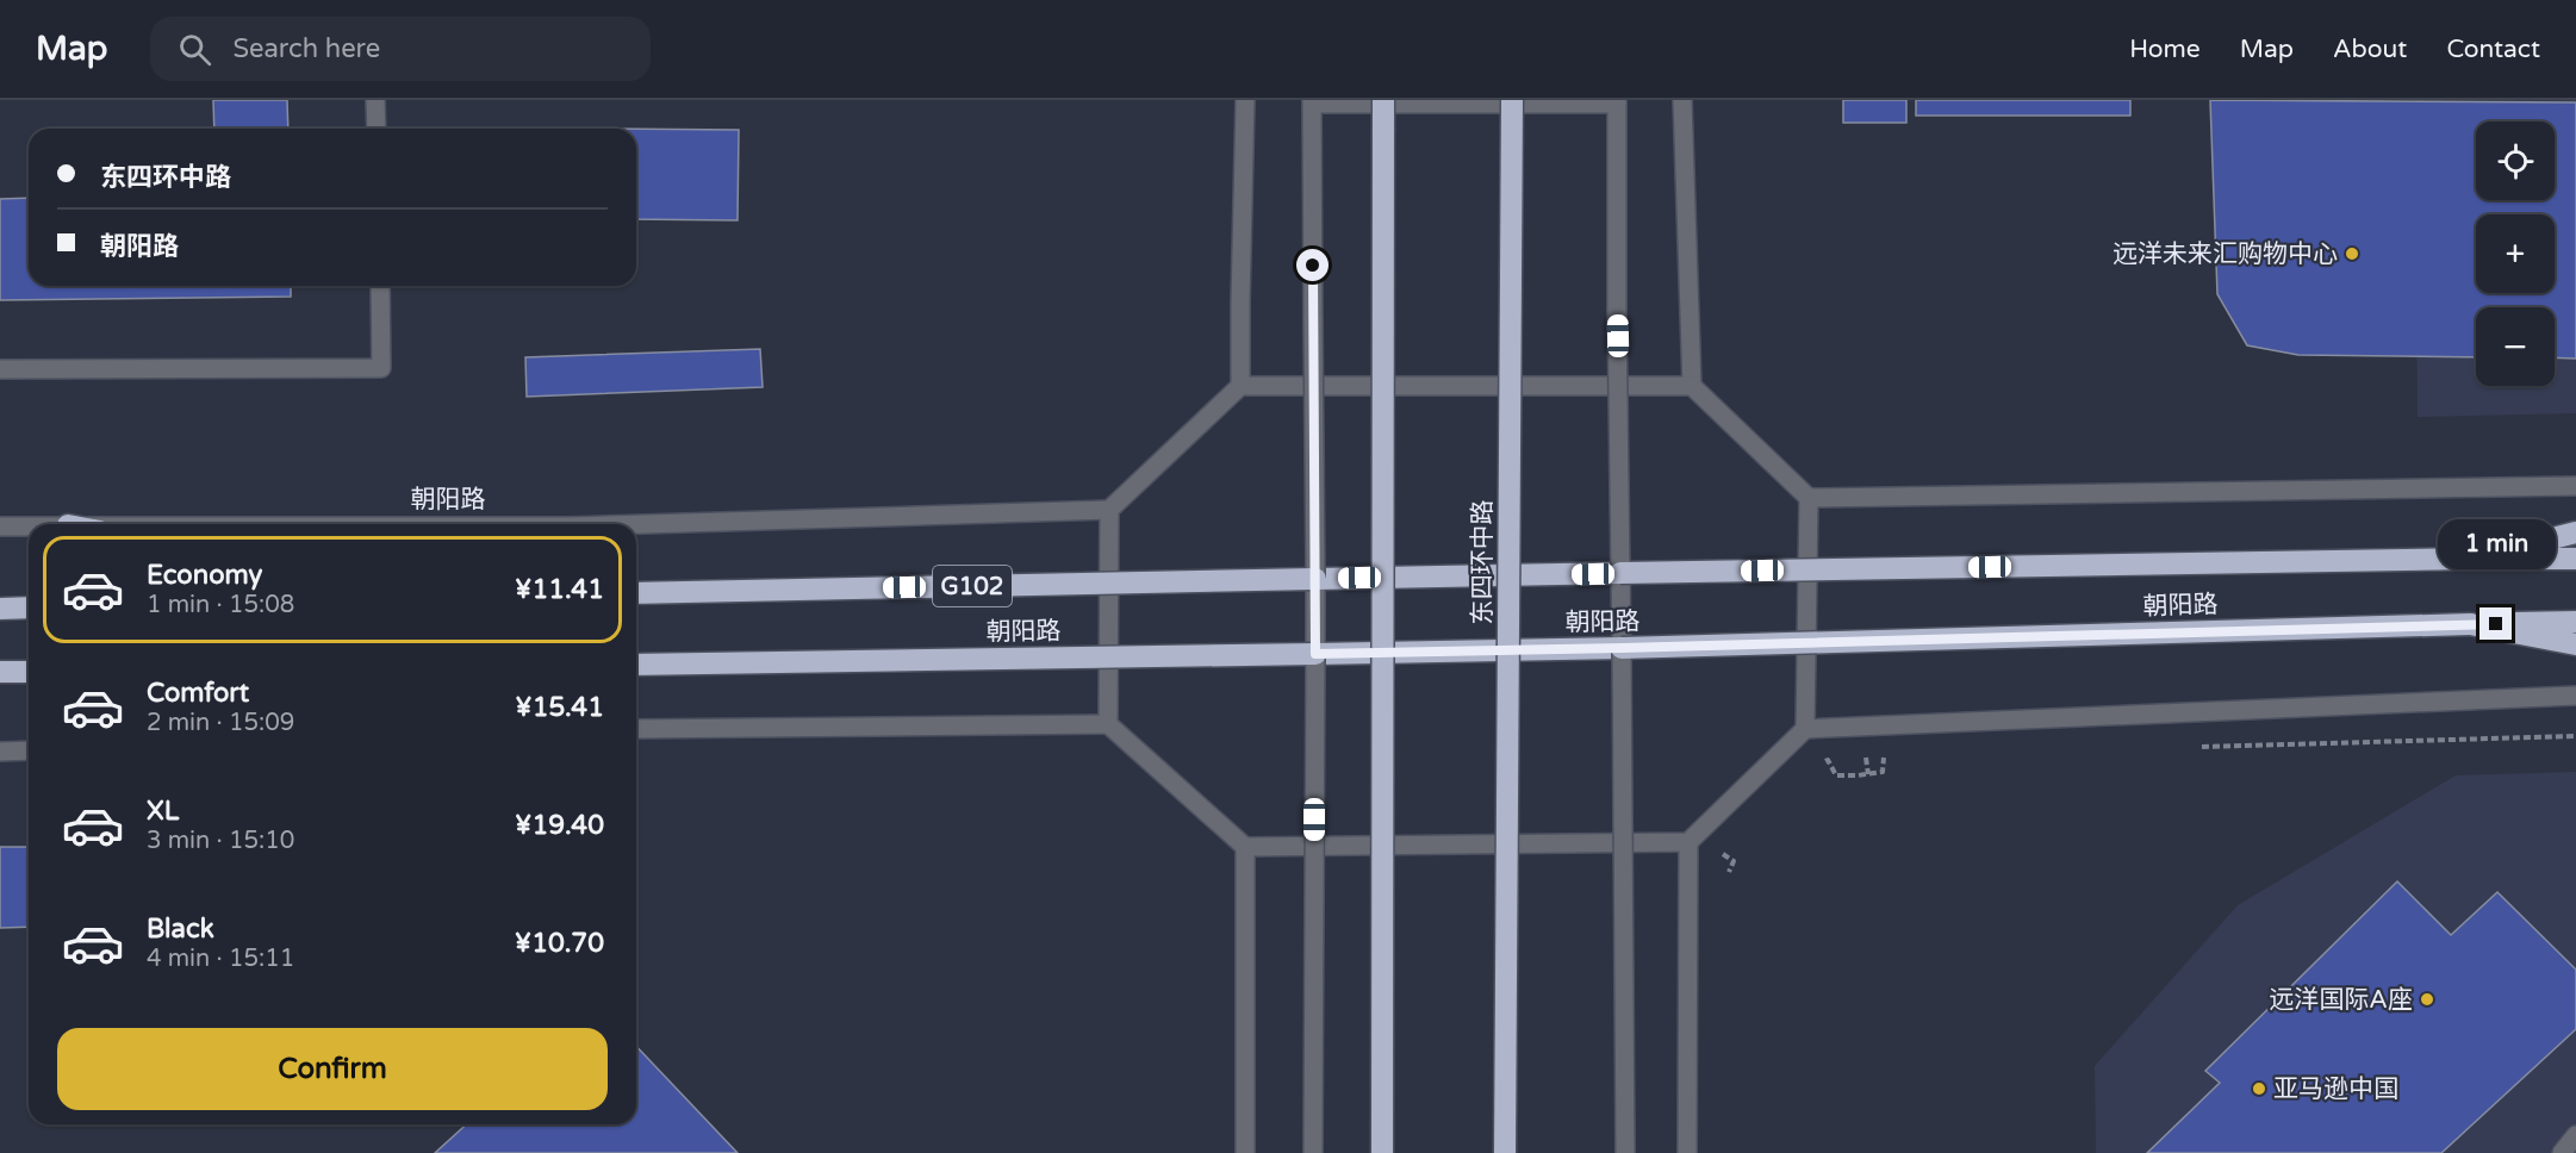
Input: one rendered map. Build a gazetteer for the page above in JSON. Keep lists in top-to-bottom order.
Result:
{
  "streets": {
    "highway": ["朝阳路", "东四环中路", "G102"]
  },
  "places": ["远洋未来汇购物中心", "远洋国际A座", "亚马逊中国"],
  "page": {
    "header": "Map",
    "search": "Search here",
    "nav": [
      "Home",
      "Map",
      "About",
      "Contact"
    ],
    "map_buttons": ["+", "−"],
    "banner": ["东四环中路", "朝阳路"],
    "bubble": "1 min",
    "list": [
      {
        "name": "Economy",
        "note": "1 min · 15:08",
        "value": "¥11.41"
      },
      {
        "name": "Comfort",
        "note": "2 min · 15:09",
        "value": "¥15.41"
      },
      {
        "name": "XL",
        "note": "3 min · 15:10",
        "value": "¥19.40"
      },
      {
        "name": "Black",
        "note": "4 min · 15:11",
        "value": "¥10.70"
      }
    ],
    "buttons": "Confirm"
  }
}
